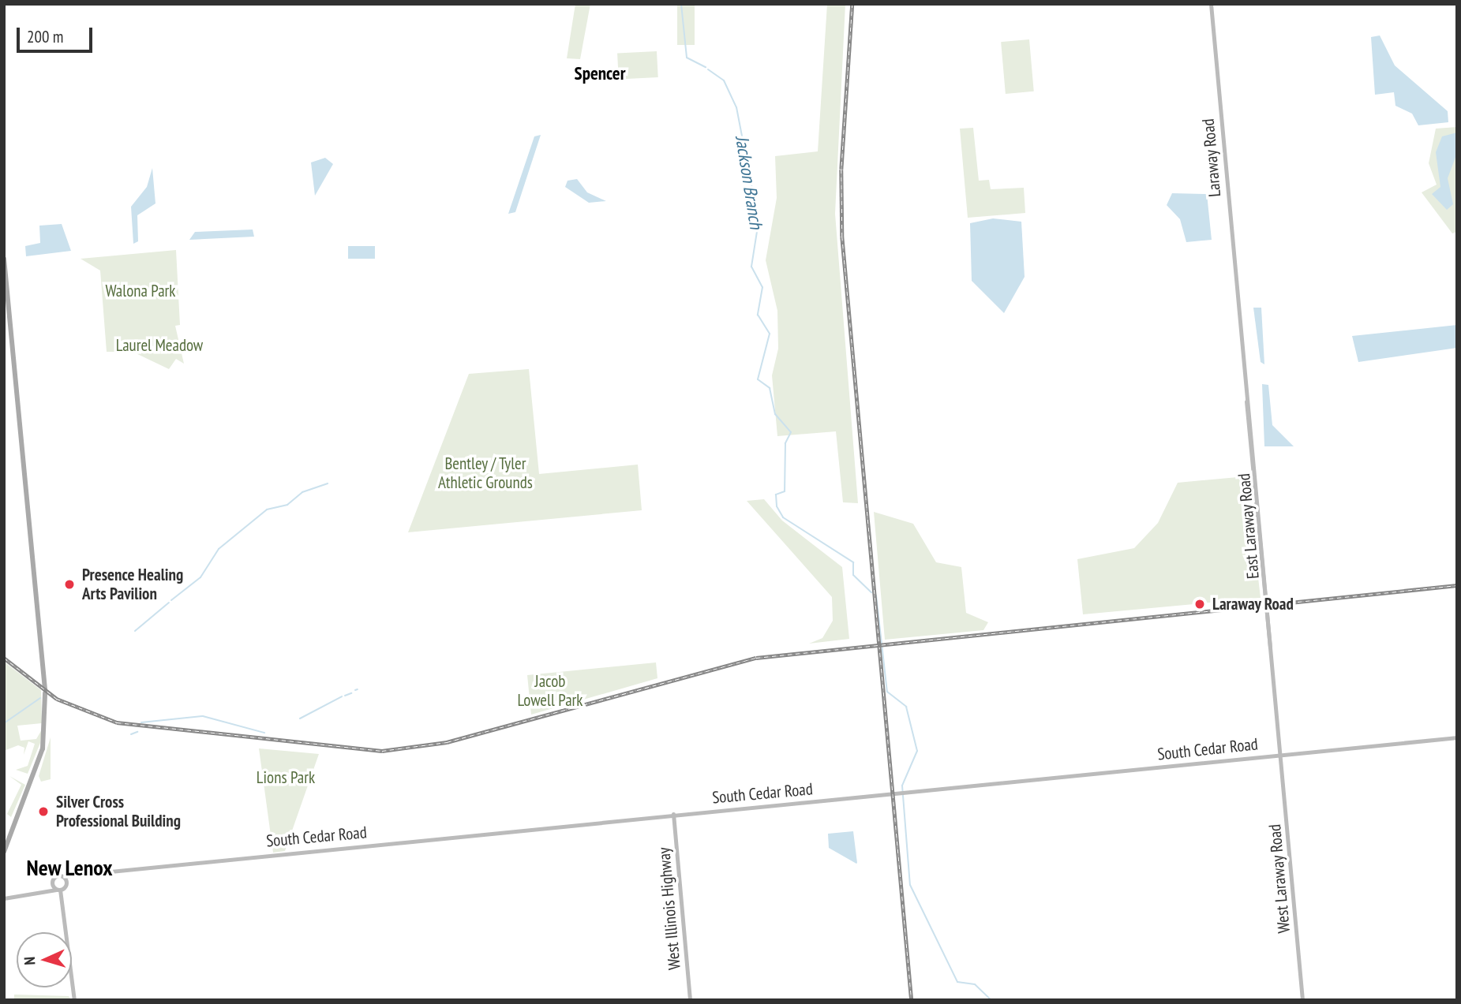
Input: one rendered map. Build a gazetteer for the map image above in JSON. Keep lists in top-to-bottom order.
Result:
{
  "streets": {
    "main road": [
      "Laraway Road",
      "East Laraway Road",
      "South Cedar Road",
      "West Laraway Road",
      "West Illinois Highway"
    ]
  },
  "crossings": [
    ["Laraway Road", "East Laraway Road"],
    ["East Laraway Road", "South Cedar Road"],
    ["East Laraway Road", "West Laraway Road"],
    ["South Cedar Road", "West Laraway Road"],
    ["South Cedar Road", "West Illinois Highway"]
  ],
  "districts": ["Spencer", "New Lenox"],
  "water": ["Jackson Branch"],
  "parks": [
    "Walona Park",
    "Laurel Meadow",
    "Bentley / Tyler Athletic Grounds",
    "Jacob Lowell Park",
    "Lions Park"
  ],
  "places": ["Presence Healing Arts Pavilion", "Laraway Road", "Silver Cross Professional Building"],
  "scale_bar": "200 m",
  "north": "left"
}
